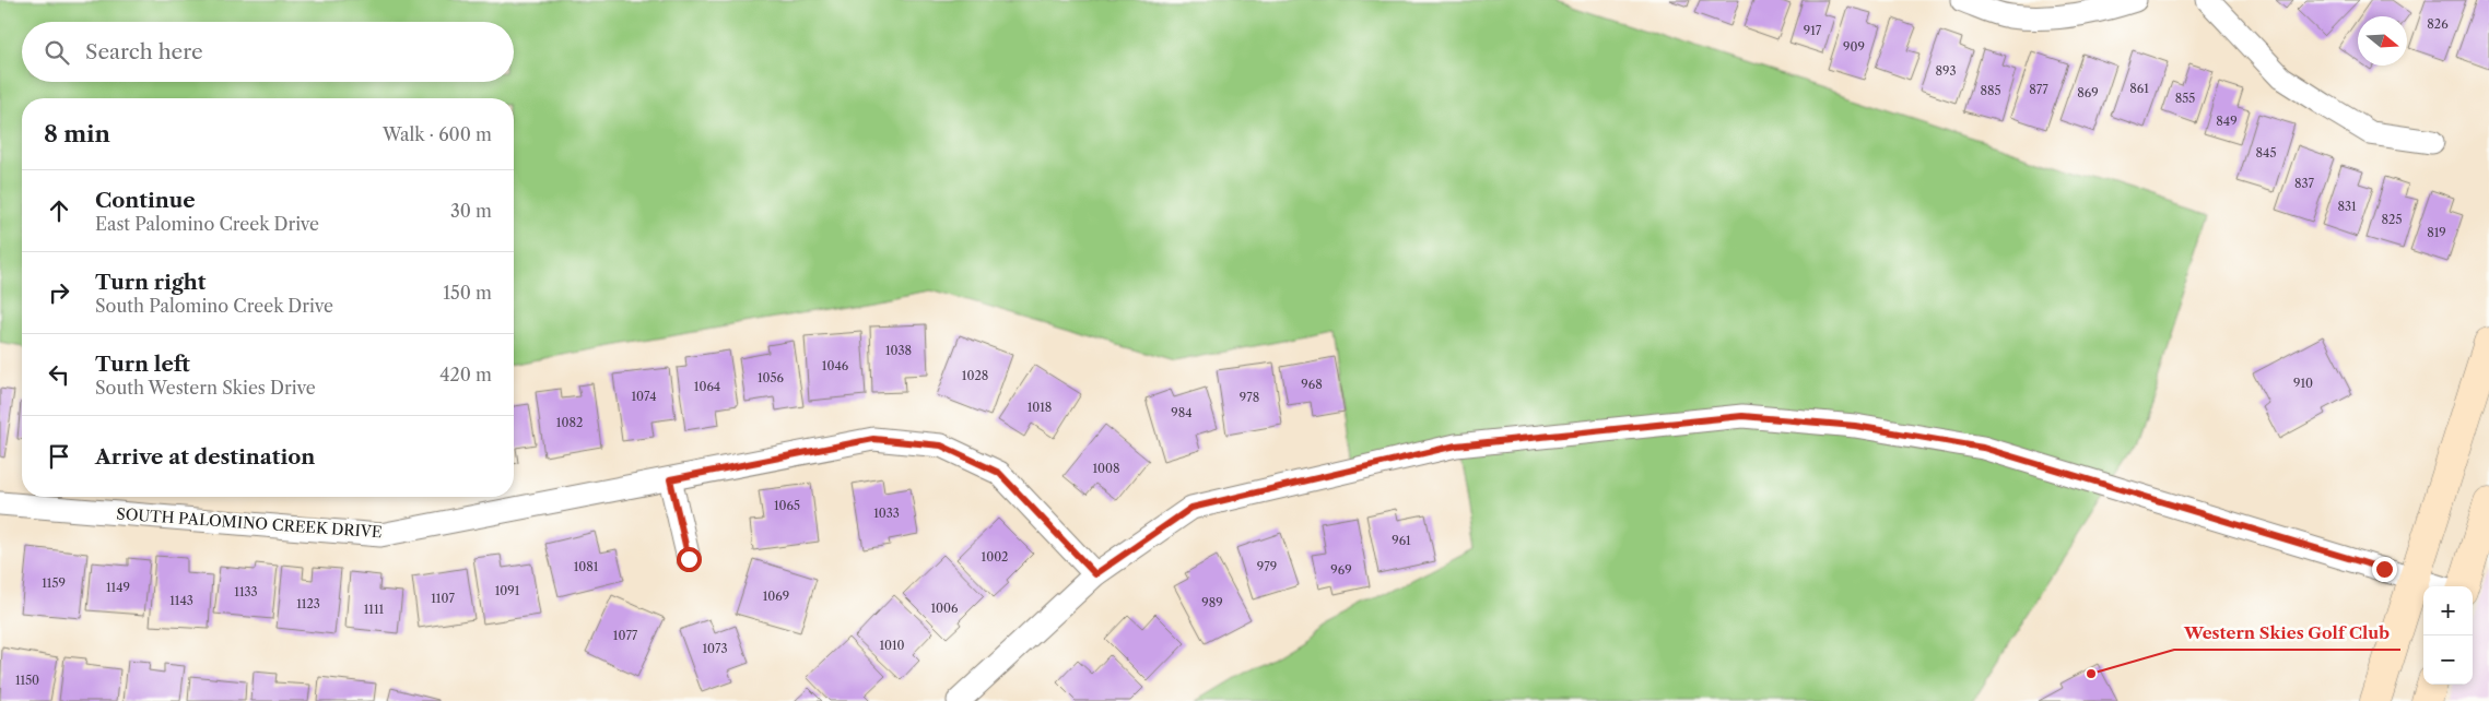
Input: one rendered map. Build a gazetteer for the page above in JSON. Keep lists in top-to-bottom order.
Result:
{
  "streets": {
    "street": ["SOUTH PALOMINO CREEK DRIVE"]
  },
  "places": ["Western Skies Golf Club"],
  "house_numbers": [
    "826",
    "917",
    "909",
    "893",
    "861",
    "877",
    "885",
    "869",
    "855",
    "849",
    "845",
    "837",
    "831",
    "825",
    "819",
    "1038",
    "1046",
    "1028",
    "1056",
    "910",
    "968",
    "1064",
    "1074",
    "978",
    "1018",
    "984",
    "1082",
    "1008",
    "1065",
    "1033",
    "961",
    "1002",
    "1081",
    "979",
    "969",
    "1159",
    "1149",
    "1091",
    "1133",
    "1069",
    "1107",
    "1143",
    "989",
    "1123",
    "1006",
    "1111",
    "1077",
    "1010",
    "1073",
    "1150"
  ],
  "north": "right",
  "page": {
    "search": "Search here",
    "heading": ["8 min", "Walk · 600 m"],
    "list": [
      ["Continue", "East Palomino Creek Drive", "30 m"],
      ["Turn right", "South Palomino Creek Drive", "150 m"],
      ["Turn left", "South Western Skies Drive", "420 m"],
      "Arrive at destination"
    ],
    "map_buttons": ["+", "−"]
  }
}
